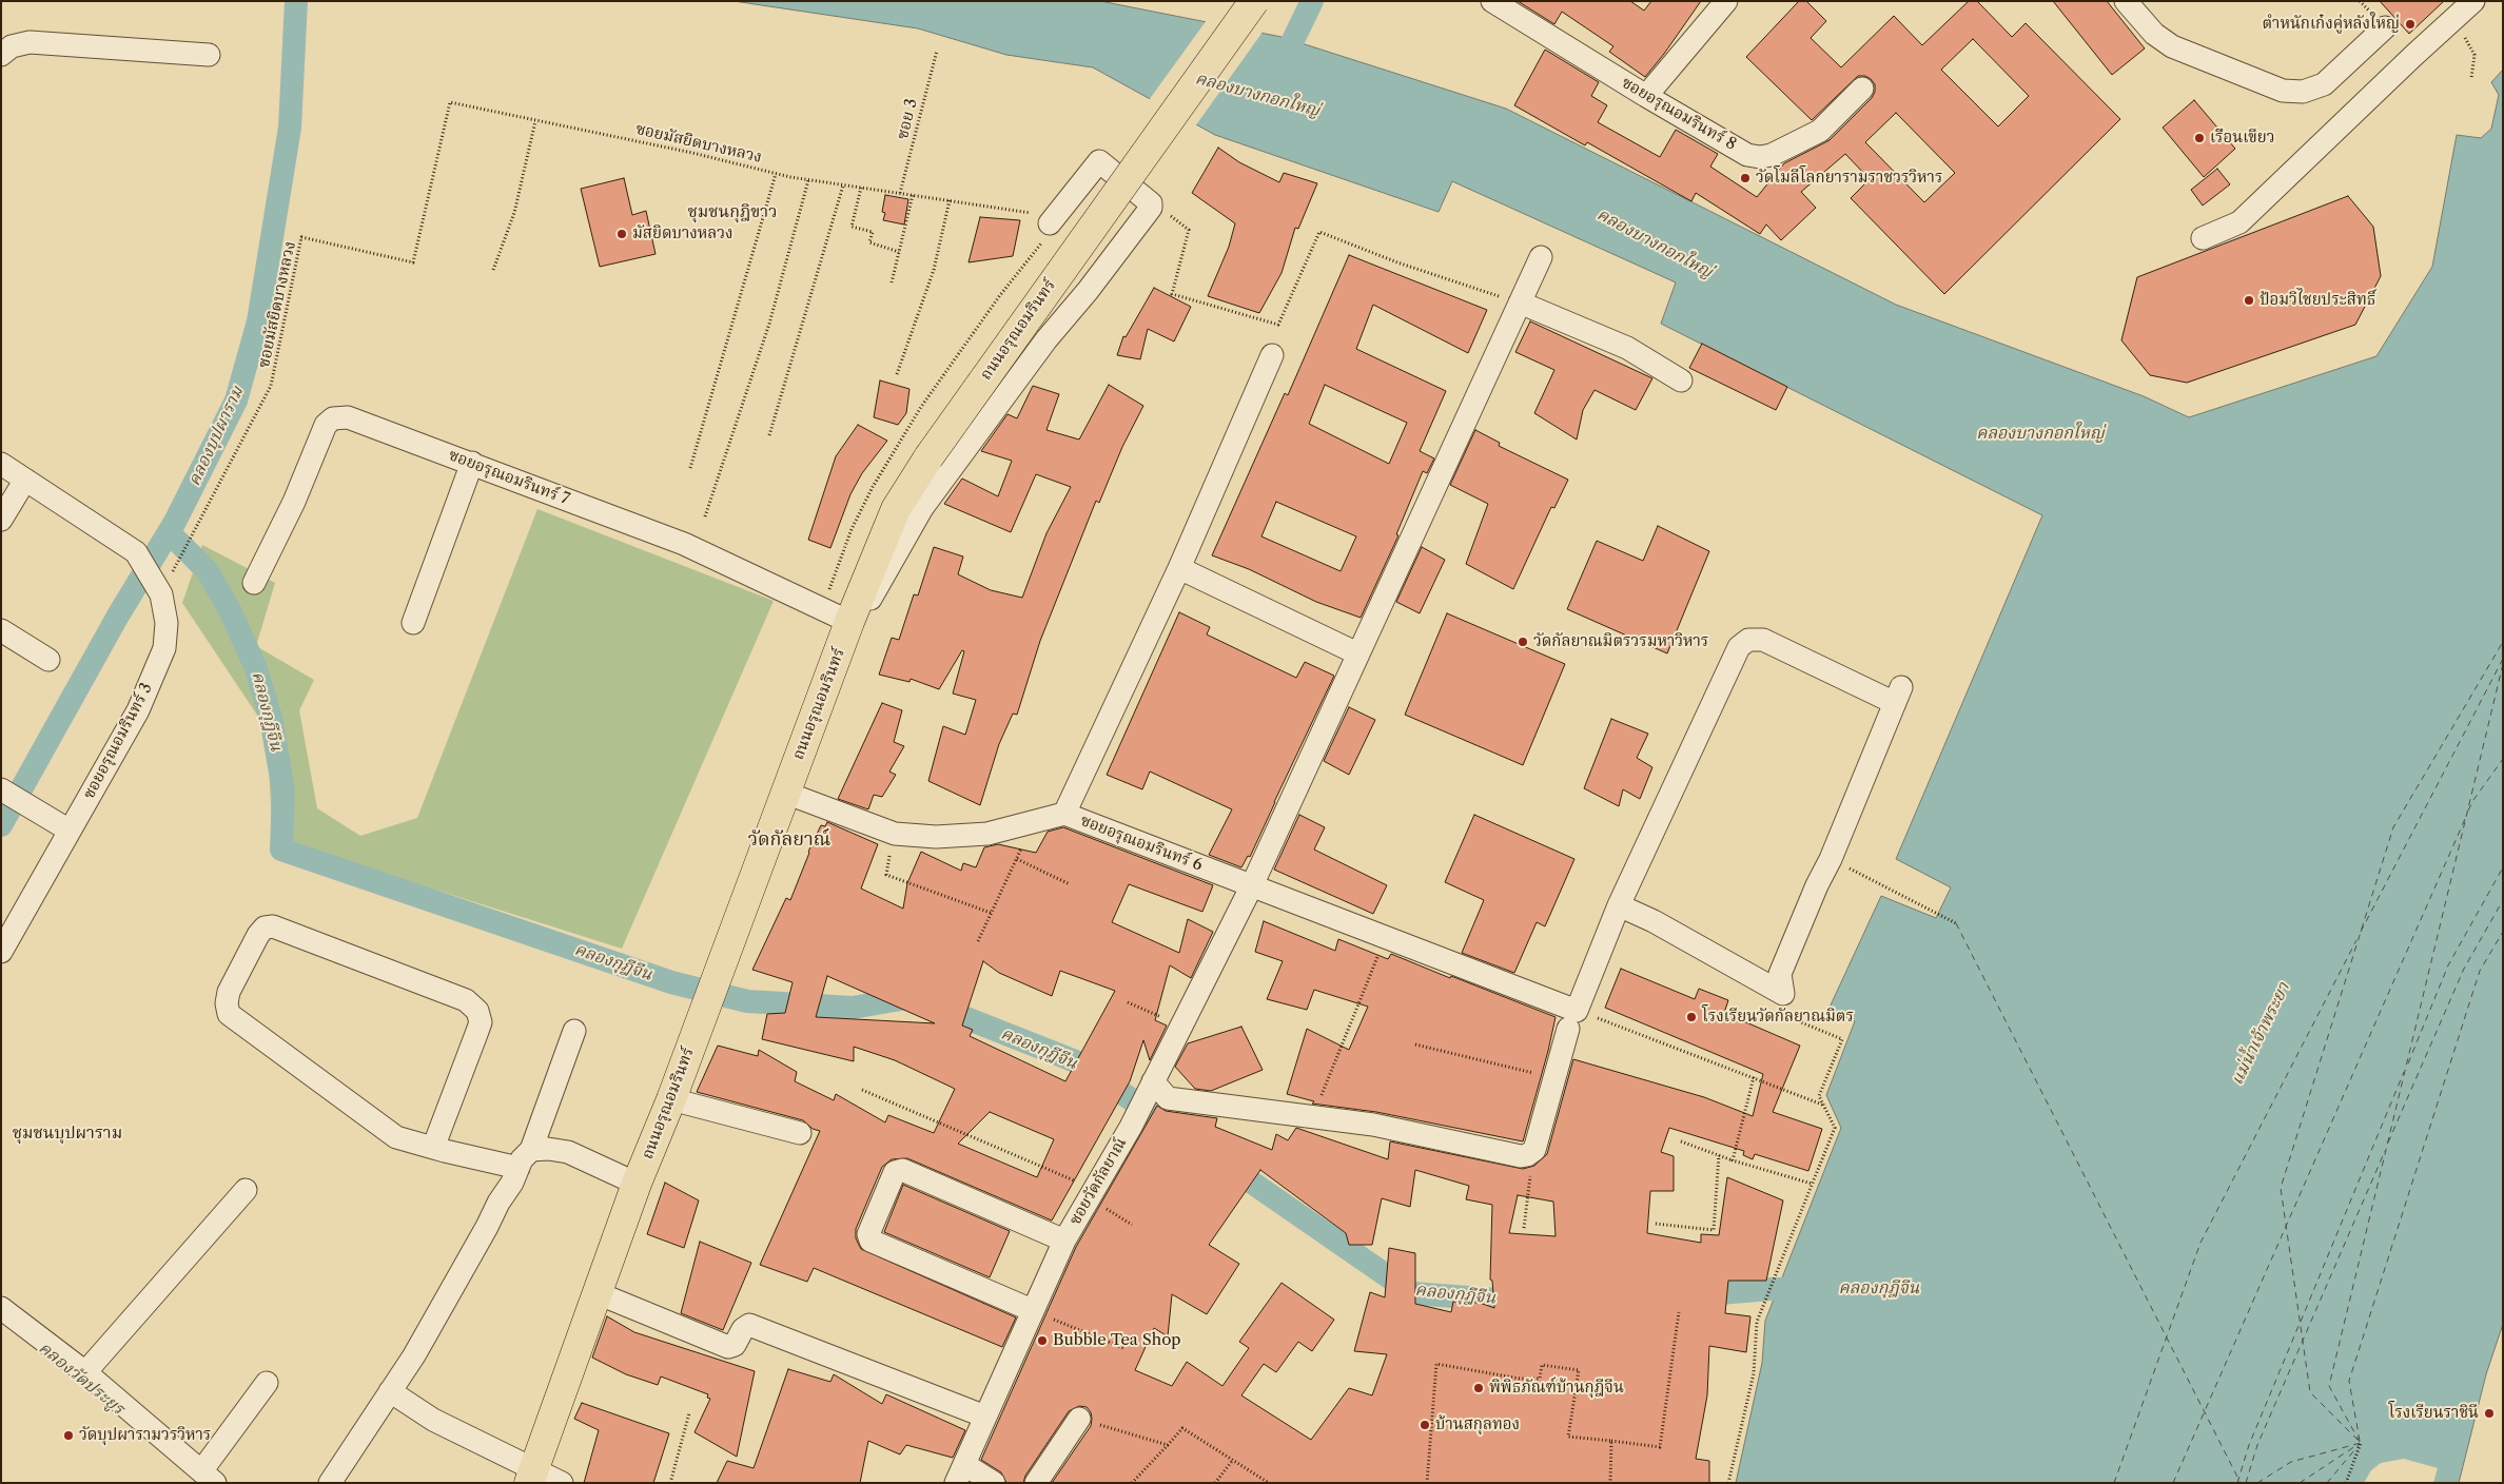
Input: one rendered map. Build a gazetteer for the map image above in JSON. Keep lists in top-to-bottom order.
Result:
{
  "streets": {
    "main road": ["ถนนอรุณอมรินทร์"],
    "street": [
      "ซอยอรุณอมรินทร์ 8",
      "ซอยอรุณอมรินทร์ 7",
      "ซอยอรุณอมรินทร์ 3",
      "ซอยอรุณอมรินทร์ 6",
      "ซอยวัดกัลยาณ์"
    ],
    "path": ["ซอย 3", "ซอยมัสยิดบางหลวง"]
  },
  "crossings": [
    ["ซอย 3", "ซอยมัสยิดบางหลวง"],
    ["ซอยมัสยิดบางหลวง", "ซอยอรุณอมรินทร์ 3"],
    ["ถนนอรุณอมรินทร์", "ซอยอรุณอมรินทร์ 7"],
    ["ถนนอรุณอมรินทร์", "ซอยอรุณอมรินทร์ 6"],
    ["ซอยอรุณอมรินทร์ 6", "ซอยวัดกัลยาณ์"]
  ],
  "districts": ["ชุมชนกุฎิขาว", "วัดกัลยาณ์", "ชุมชนบุปผาราม"],
  "water": [
    "คลองบางกอกใหญ่",
    "คลองบุปผาราม",
    "คลองกุฎีจีน",
    "แม่น้ำเจ้าพระยา",
    "คลองวัดประยูร"
  ],
  "places": [
    "ตำหนักเก๋งคู่หลังใหญ่",
    "เรือนเขียว",
    "วัดโมลีโลกยารามราชวรวิหาร",
    "มัสยิดบางหลวง",
    "ป้อมวิไชยประสิทธิ์",
    "วัดกัลยาณมิตรวรมหาวิหาร",
    "โรงเรียนวัดกัลยาณมิตร",
    "Bubble Tea Shop",
    "พิพิธภัณฑ์บ้านกุฎีจีน",
    "โรงเรียนราชินี",
    "บ้านสกุลทอง",
    "วัดบุปผารามวรวิหาร"
  ]
}
